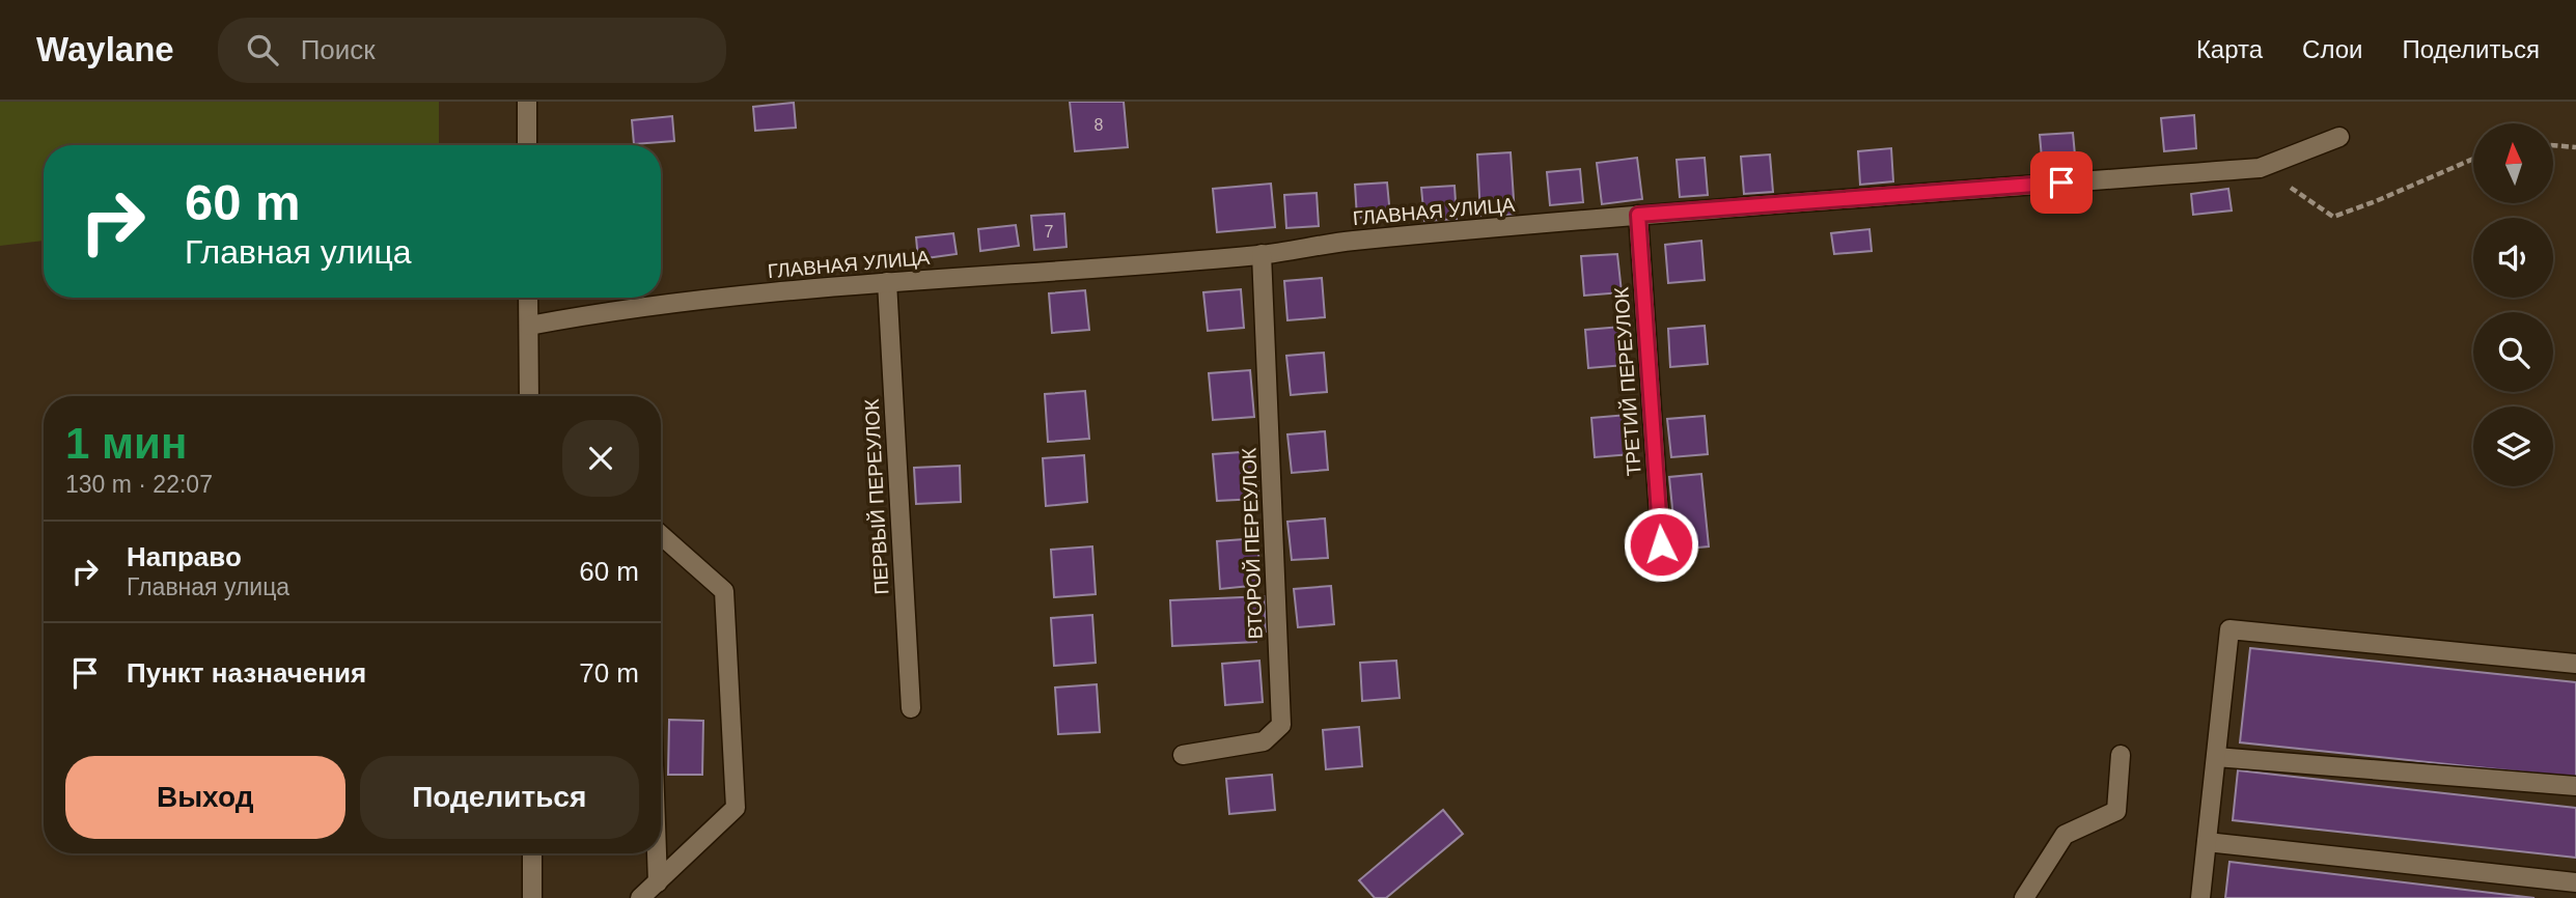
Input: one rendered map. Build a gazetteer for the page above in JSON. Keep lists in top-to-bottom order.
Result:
{
  "streets": {
    "street": [
      "ГЛАВНАЯ УЛИЦА",
      "ТРЕТИЙ ПЕРЕУЛОК",
      "ПЕРВЫЙ ПЕРЕУЛОК",
      "ВТОРОЙ ПЕРЕУЛОК"
    ]
  },
  "crossings": [
    ["ГЛАВНАЯ УЛИЦА", "ТРЕТИЙ ПЕРЕУЛОК"],
    ["ГЛАВНАЯ УЛИЦА", "ПЕРВЫЙ ПЕРЕУЛОК"],
    ["ГЛАВНАЯ УЛИЦА", "ВТОРОЙ ПЕРЕУЛОК"]
  ],
  "house_numbers": ["8", "7"],
  "north": "top",
  "page": {
    "header": "Waylane",
    "search": "Поиск",
    "nav": ["Карта", "Слои", "Поделиться"],
    "turn": ["60 m", "Главная улица"],
    "heading": ["1 мин", "130 m · 22:07"],
    "list": [
      {
        "name": "Направо",
        "note": "Главная улица",
        "value": "60 m"
      },
      {
        "name": "Пункт назначения",
        "value": "70 m"
      }
    ],
    "buttons": ["Выход", "Поделиться"]
  }
}
